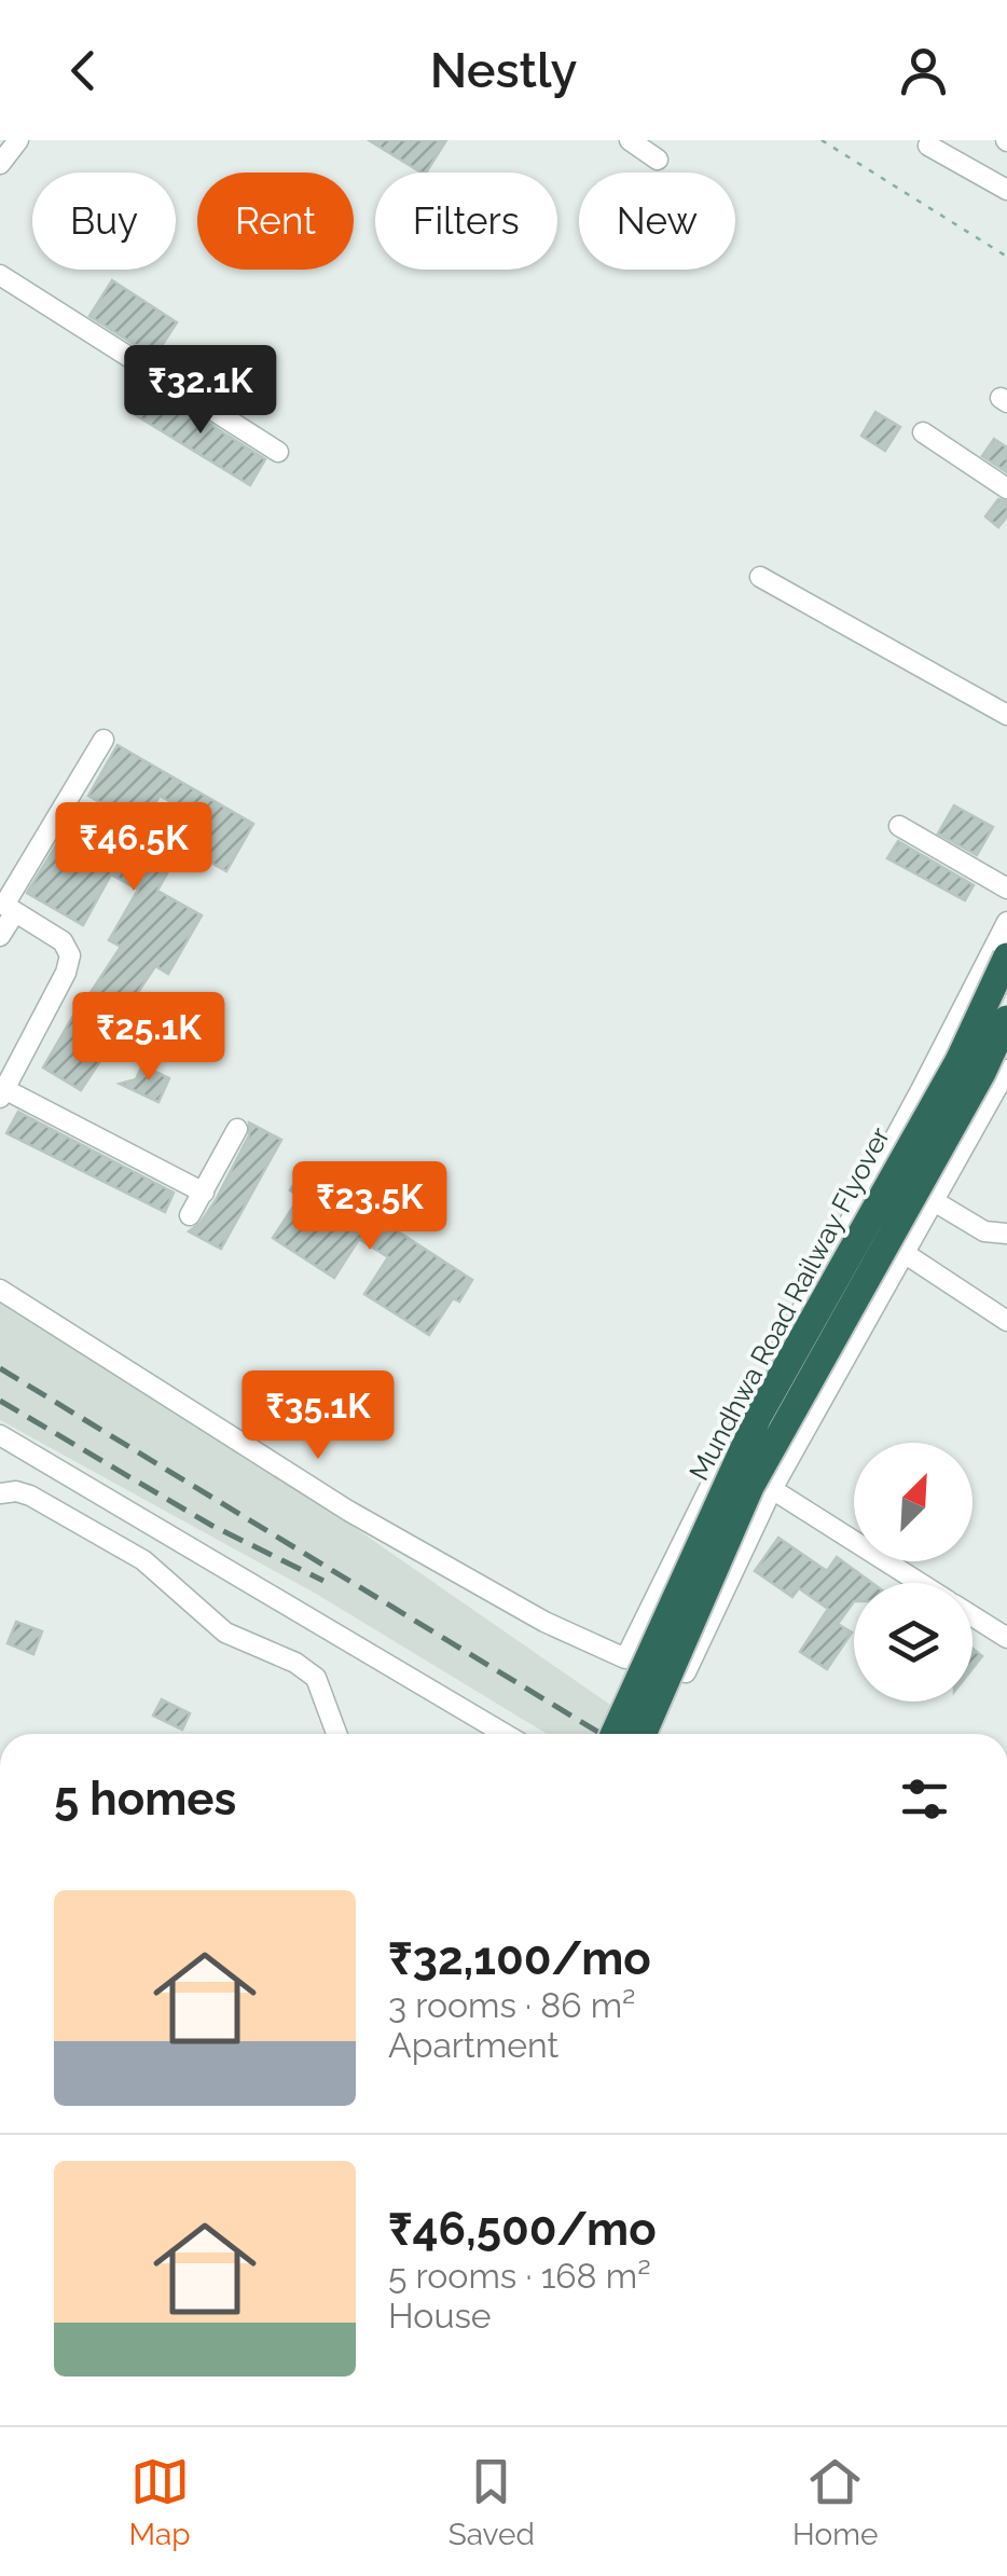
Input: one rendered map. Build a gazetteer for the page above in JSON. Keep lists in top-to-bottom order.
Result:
{
  "streets": {
    "highway": ["Mundhwa Road Railway Flyover"]
  },
  "north": "top right",
  "page": {
    "header": "Nestly",
    "chip": [
      "Buy",
      "Rent",
      "Filters",
      "New"
    ],
    "price": [
      "₹32.1K",
      "₹46.5K",
      "₹25.1K",
      "₹23.5K",
      "₹35.1K"
    ],
    "heading": "5 homes",
    "list": [
      {
        "name": "₹32,100/mo",
        "note": "3 rooms · 86 m² · Apartment"
      },
      {
        "name": "₹46,500/mo",
        "note": "5 rooms · 168 m² · House"
      }
    ],
    "tabs": ["Map", "Saved", "Home"]
  }
}
